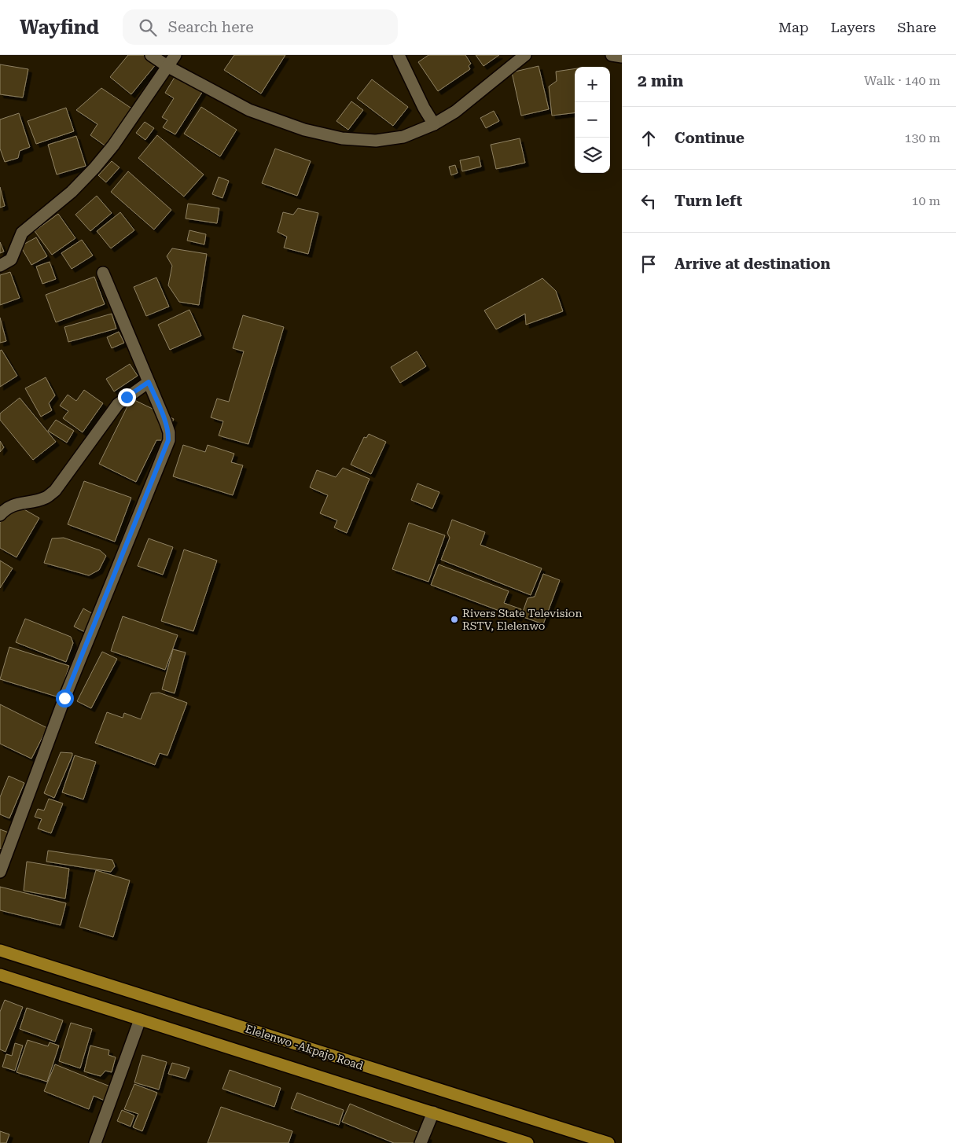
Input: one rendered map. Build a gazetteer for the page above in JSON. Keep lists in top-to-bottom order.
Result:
{
  "streets": {
    "main road": ["Elelenwo -Akpajo Road"]
  },
  "places": ["Rivers State Television RSTV, Elelenwo"],
  "page": {
    "header": "Wayfind",
    "search": "Search here",
    "nav": ["Map", "Layers", "Share"],
    "heading": ["2 min", "Walk · 140 m"],
    "map_buttons": ["+", "−"],
    "list": [
      ["Continue", "130 m"],
      ["Turn left", "10 m"],
      "Arrive at destination"
    ]
  }
}
